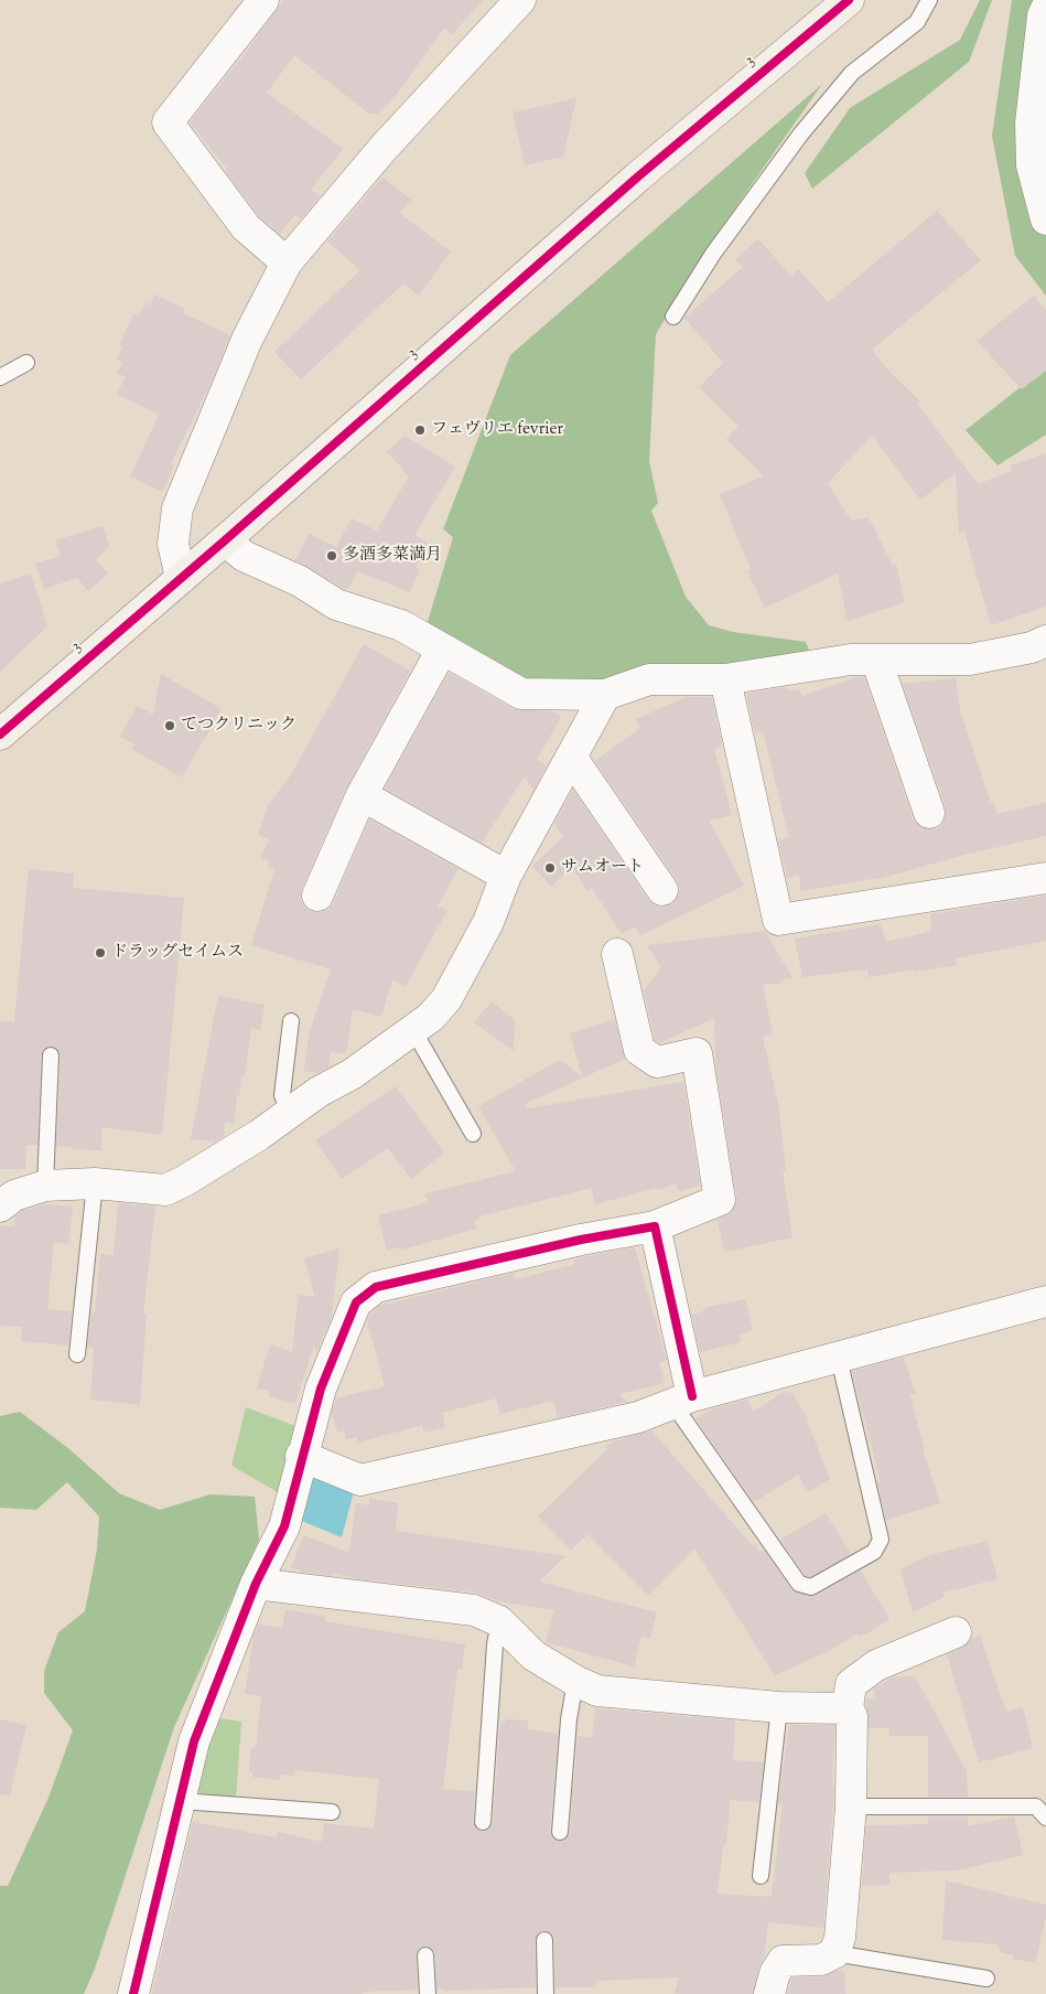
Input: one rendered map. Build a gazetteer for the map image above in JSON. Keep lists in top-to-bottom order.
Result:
{
  "streets": {
    "street": ["3"]
  },
  "places": [
    "フェヴリエ fevrier",
    "多酒多菜満月",
    "てつクリニック",
    "サムオート",
    "ドラッグセイムス"
  ]
}
